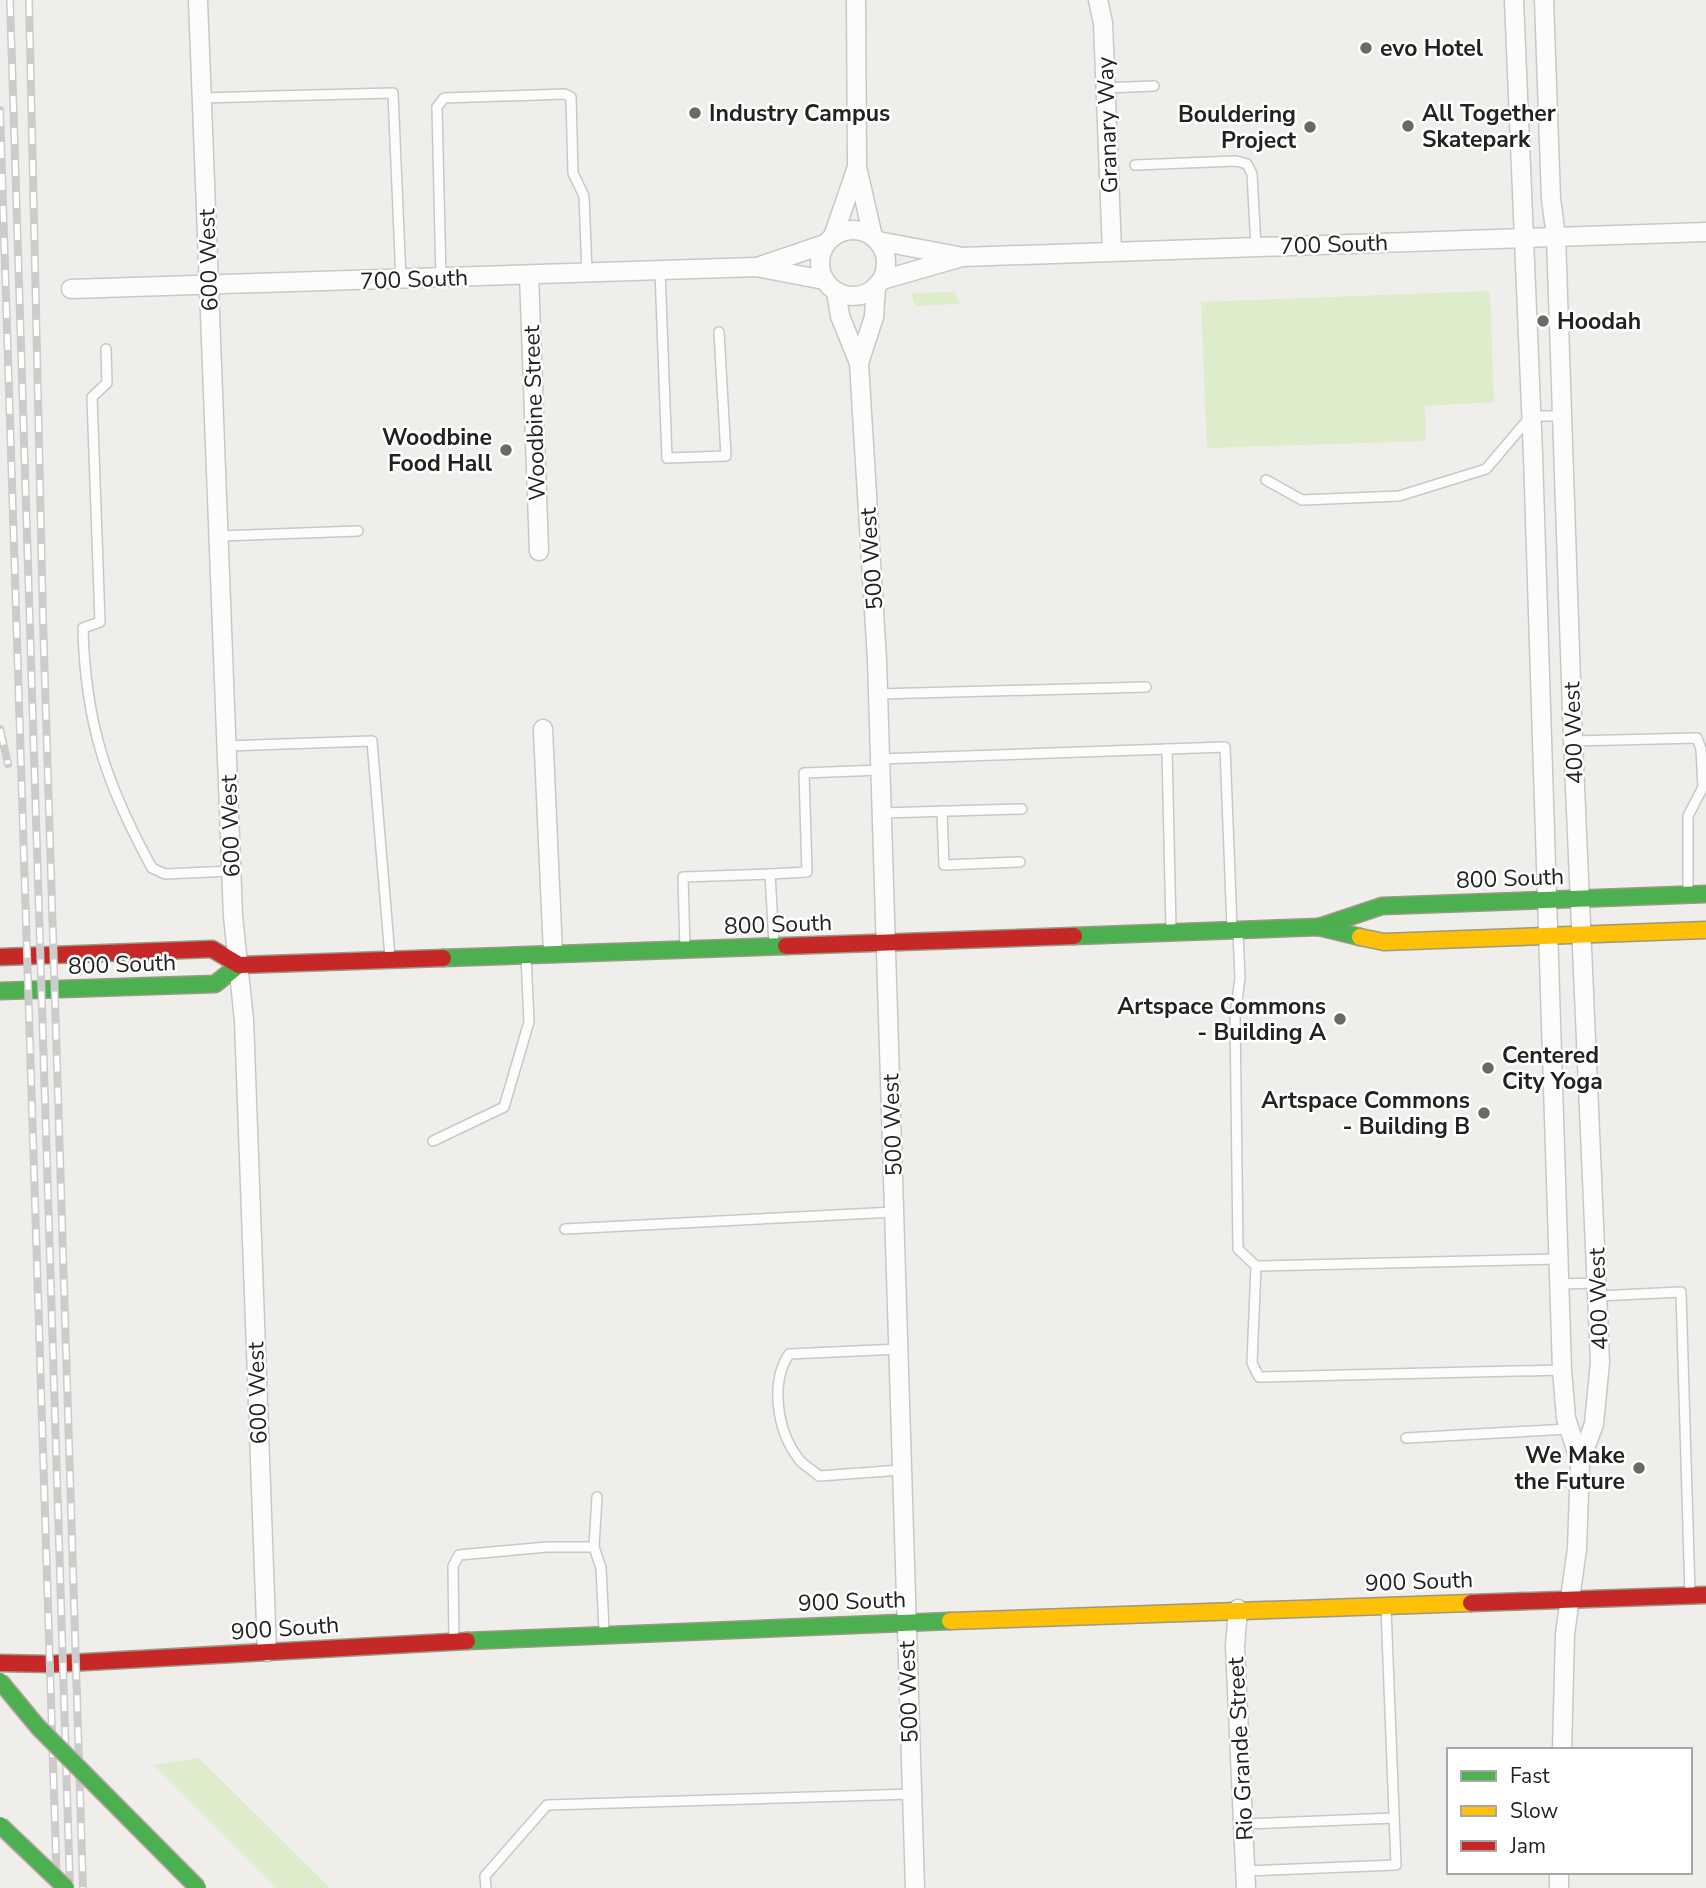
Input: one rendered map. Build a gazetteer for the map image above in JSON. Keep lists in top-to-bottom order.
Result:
{
  "streets": {
    "main road": ["800 South", "900 South"],
    "street": [
      "Granary Way",
      "700 South",
      "600 West",
      "Woodbine Street",
      "500 West",
      "400 West",
      "Rio Grande Street"
    ]
  },
  "crossings": [
    ["Granary Way", "700 South"],
    ["700 South", "600 West"],
    ["700 South", "Woodbine Street"],
    ["700 South", "500 West"],
    ["700 South", "400 West"],
    ["600 West", "800 South"],
    ["600 West", "900 South"],
    ["500 West", "800 South"],
    ["500 West", "900 South"],
    ["400 West", "800 South"],
    ["400 West", "900 South"],
    ["900 South", "Rio Grande Street"]
  ],
  "places": [
    "evo Hotel",
    "Industry Campus",
    "All Together Skatepark",
    "Bouldering Project",
    "Hoodah",
    "Woodbine Food Hall",
    "Artspace Commons - Building A",
    "Centered City Yoga",
    "Artspace Commons - Building B",
    "We Make the Future"
  ],
  "legend": ["Fast", "Slow", "Jam"]
}
